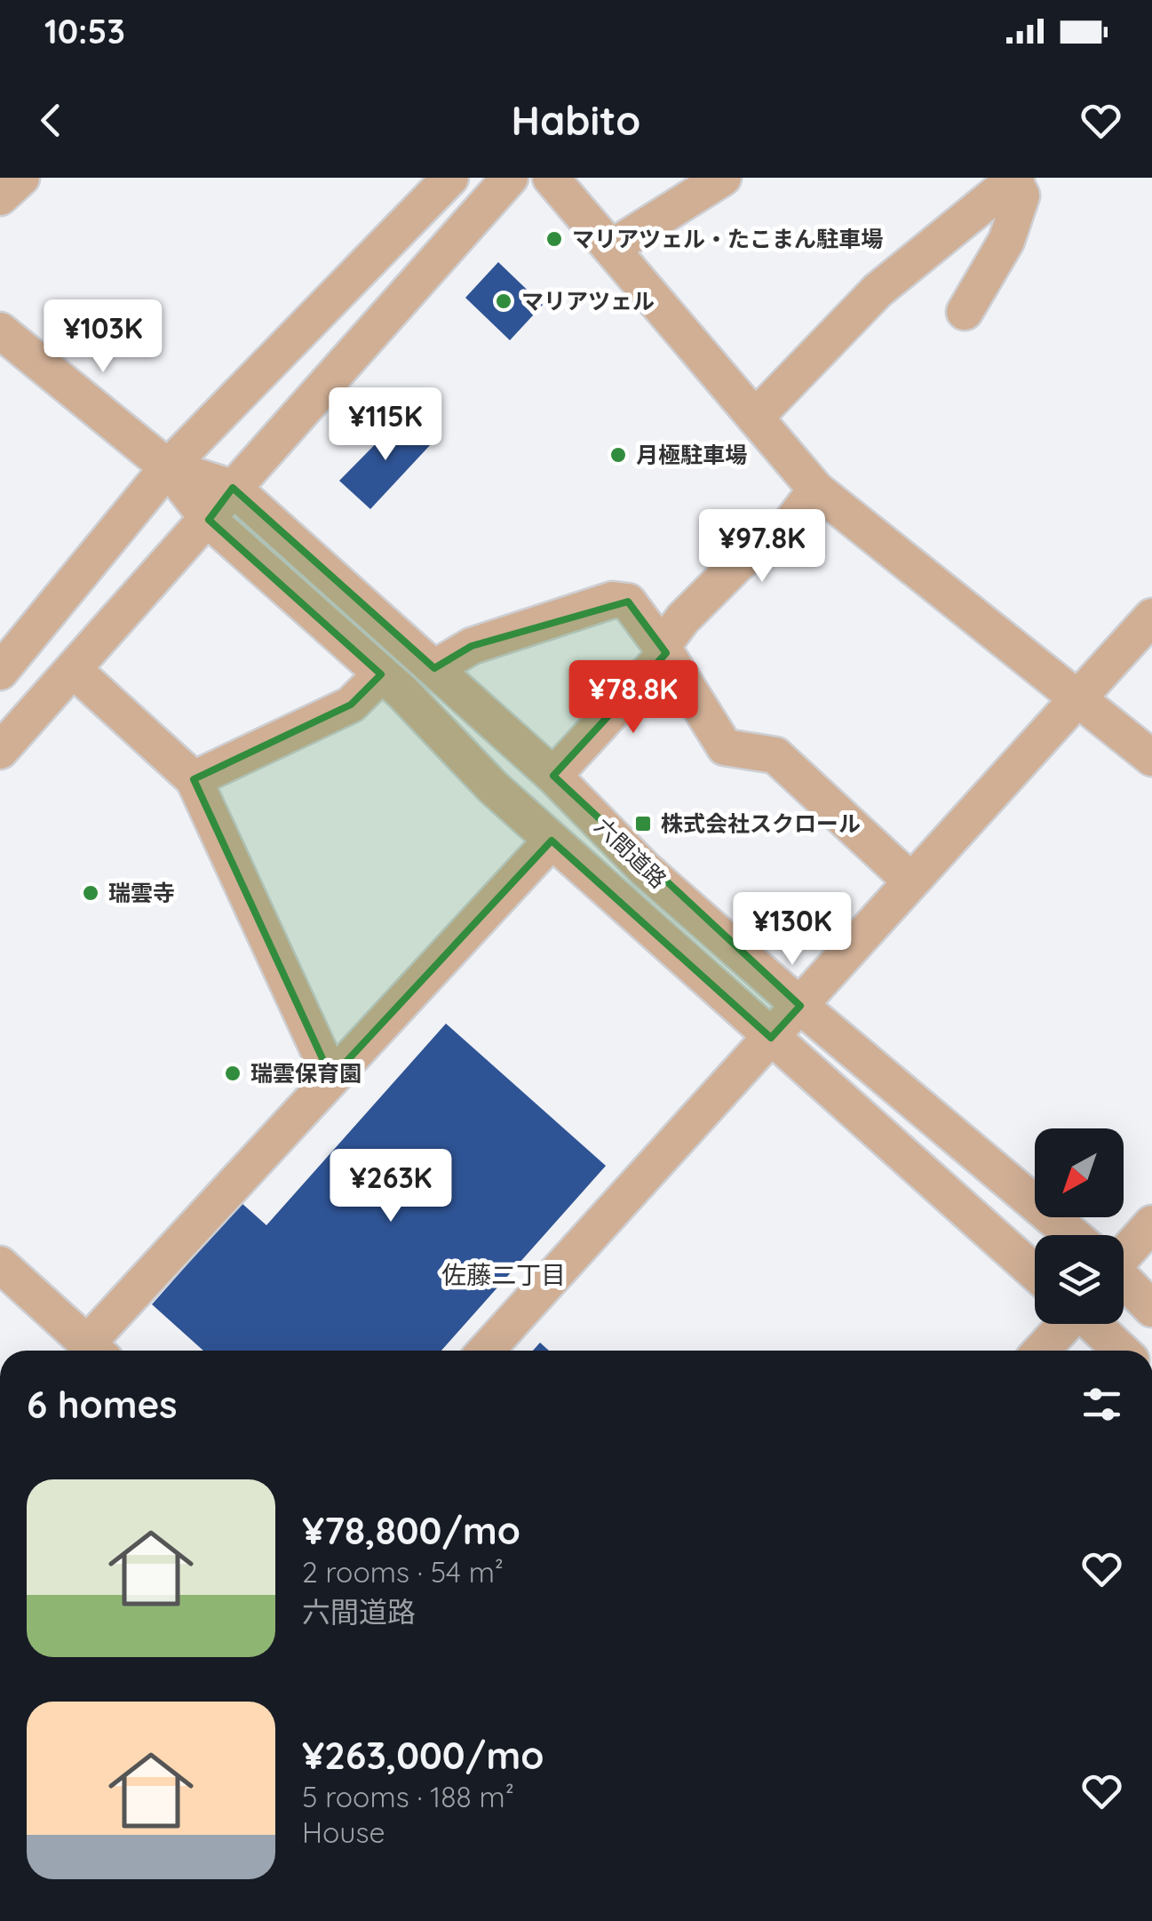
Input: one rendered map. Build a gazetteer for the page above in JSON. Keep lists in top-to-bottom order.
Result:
{
  "streets": {
    "street": ["六間道路"]
  },
  "districts": ["佐藤二丁目"],
  "places": {
    "other": [
      "マリアツェル・たこまん駐車場",
      "マリアツェル",
      "月極駐車場",
      "瑞雲寺",
      "瑞雲保育園"
    ],
    "transit": ["株式会社スクロール"]
  },
  "north": "bottom left",
  "page": {
    "status": "10:53",
    "header": "Habito",
    "price": [
      "¥103K",
      "¥115K",
      "¥97.8K",
      "¥78.8K",
      "¥130K",
      "¥263K"
    ],
    "heading": "6 homes",
    "list": [
      {
        "name": "¥78,800/mo",
        "note": "2 rooms · 54 m² · 六間道路"
      },
      {
        "name": "¥263,000/mo",
        "note": "5 rooms · 188 m² · House"
      }
    ]
  }
}
